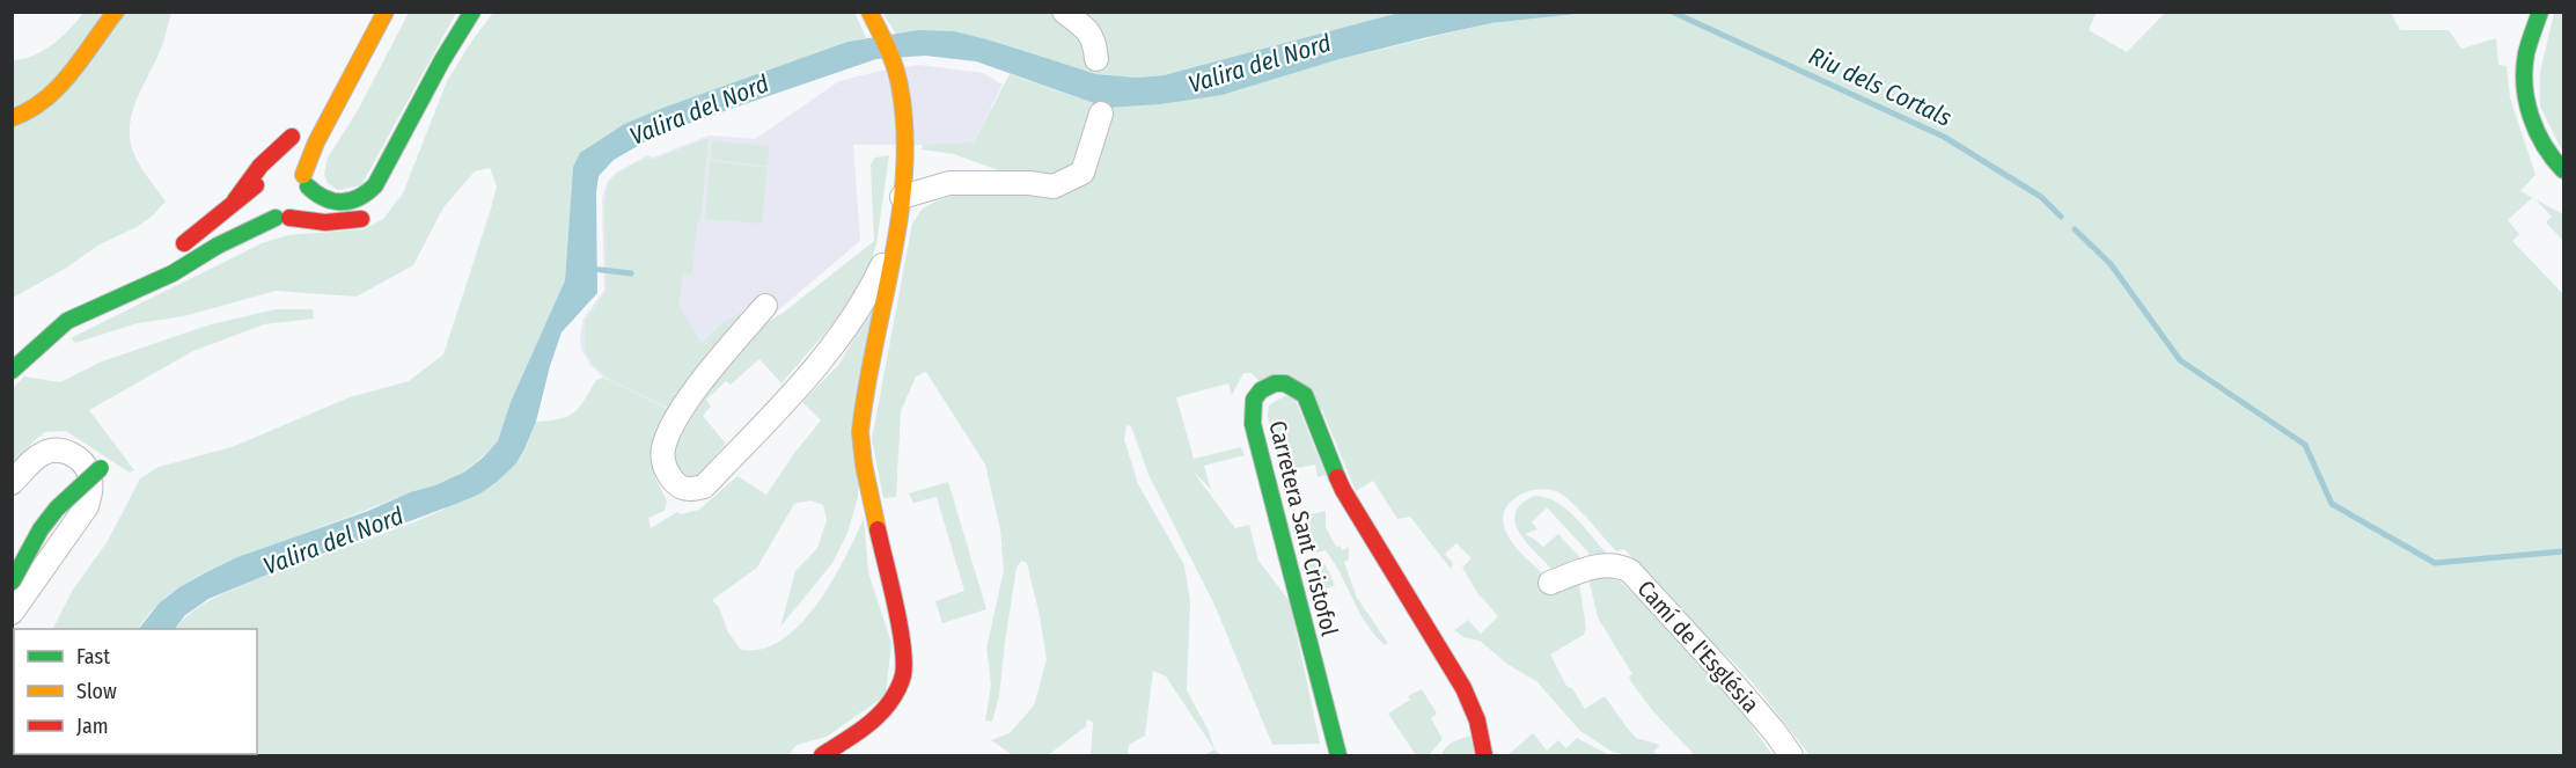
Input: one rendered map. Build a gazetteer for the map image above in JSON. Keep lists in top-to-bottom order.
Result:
{
  "streets": {
    "main road": ["Carretera Sant Cristofol"],
    "street": ["Camí de l'Església"]
  },
  "water": ["Valira del Nord", "Riu dels Cortals"],
  "legend": ["Fast", "Slow", "Jam"]
}
